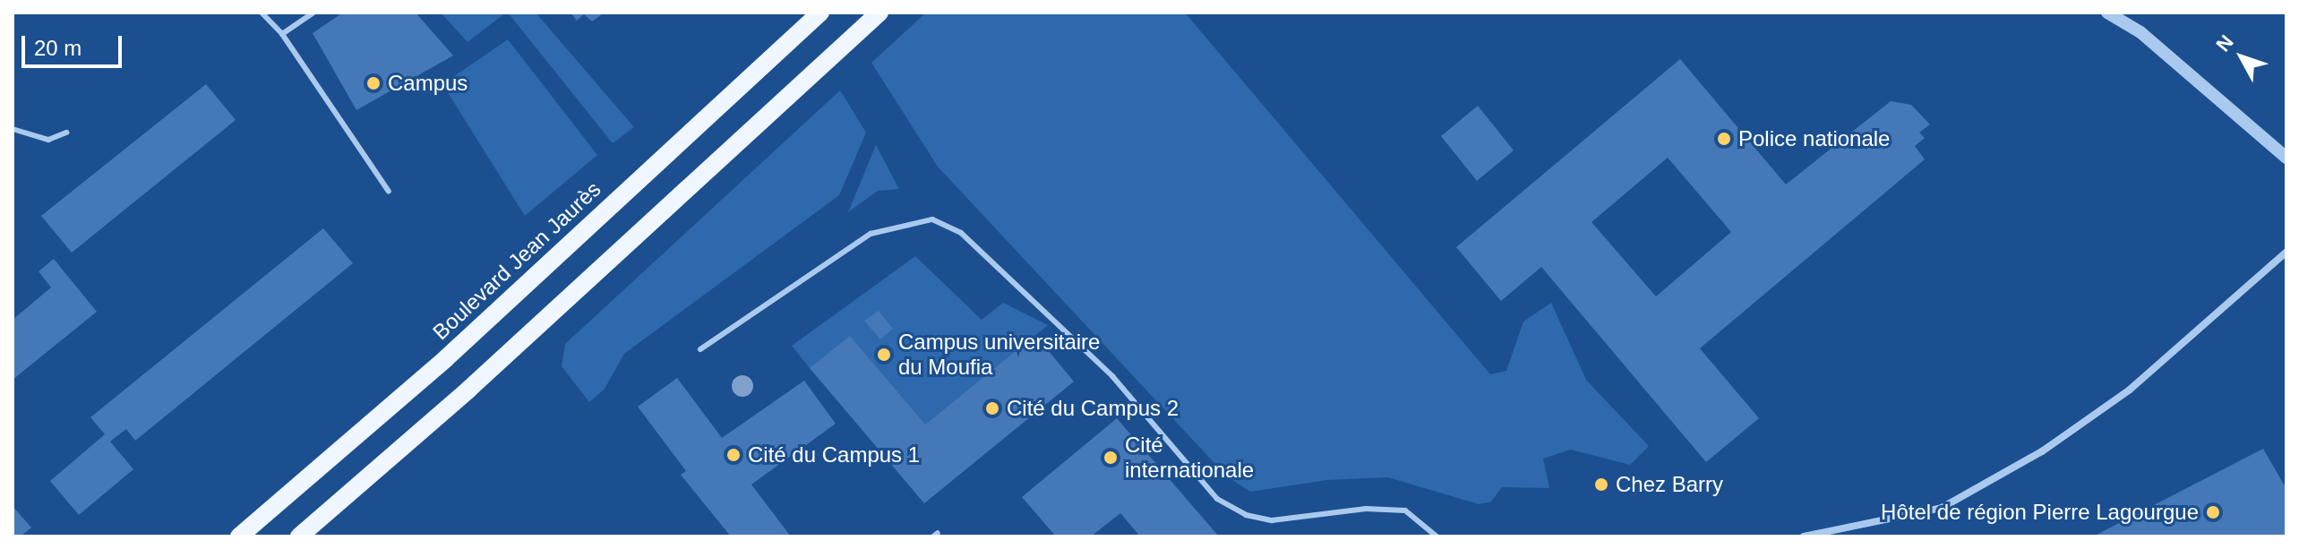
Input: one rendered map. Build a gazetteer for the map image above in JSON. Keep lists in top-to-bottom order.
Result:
{
  "streets": {
    "main road": ["Boulevard Jean Jaurès"]
  },
  "places": [
    "Campus",
    "Police nationale",
    "Campus universitaire du Moufia",
    "Cité du Campus 2",
    "Cité du Campus 1",
    "Cité internationale",
    "Chez Barry",
    "Hôtel de région Pierre Lagourgue"
  ],
  "scale_bar": "20 m",
  "north": "top left"
}
